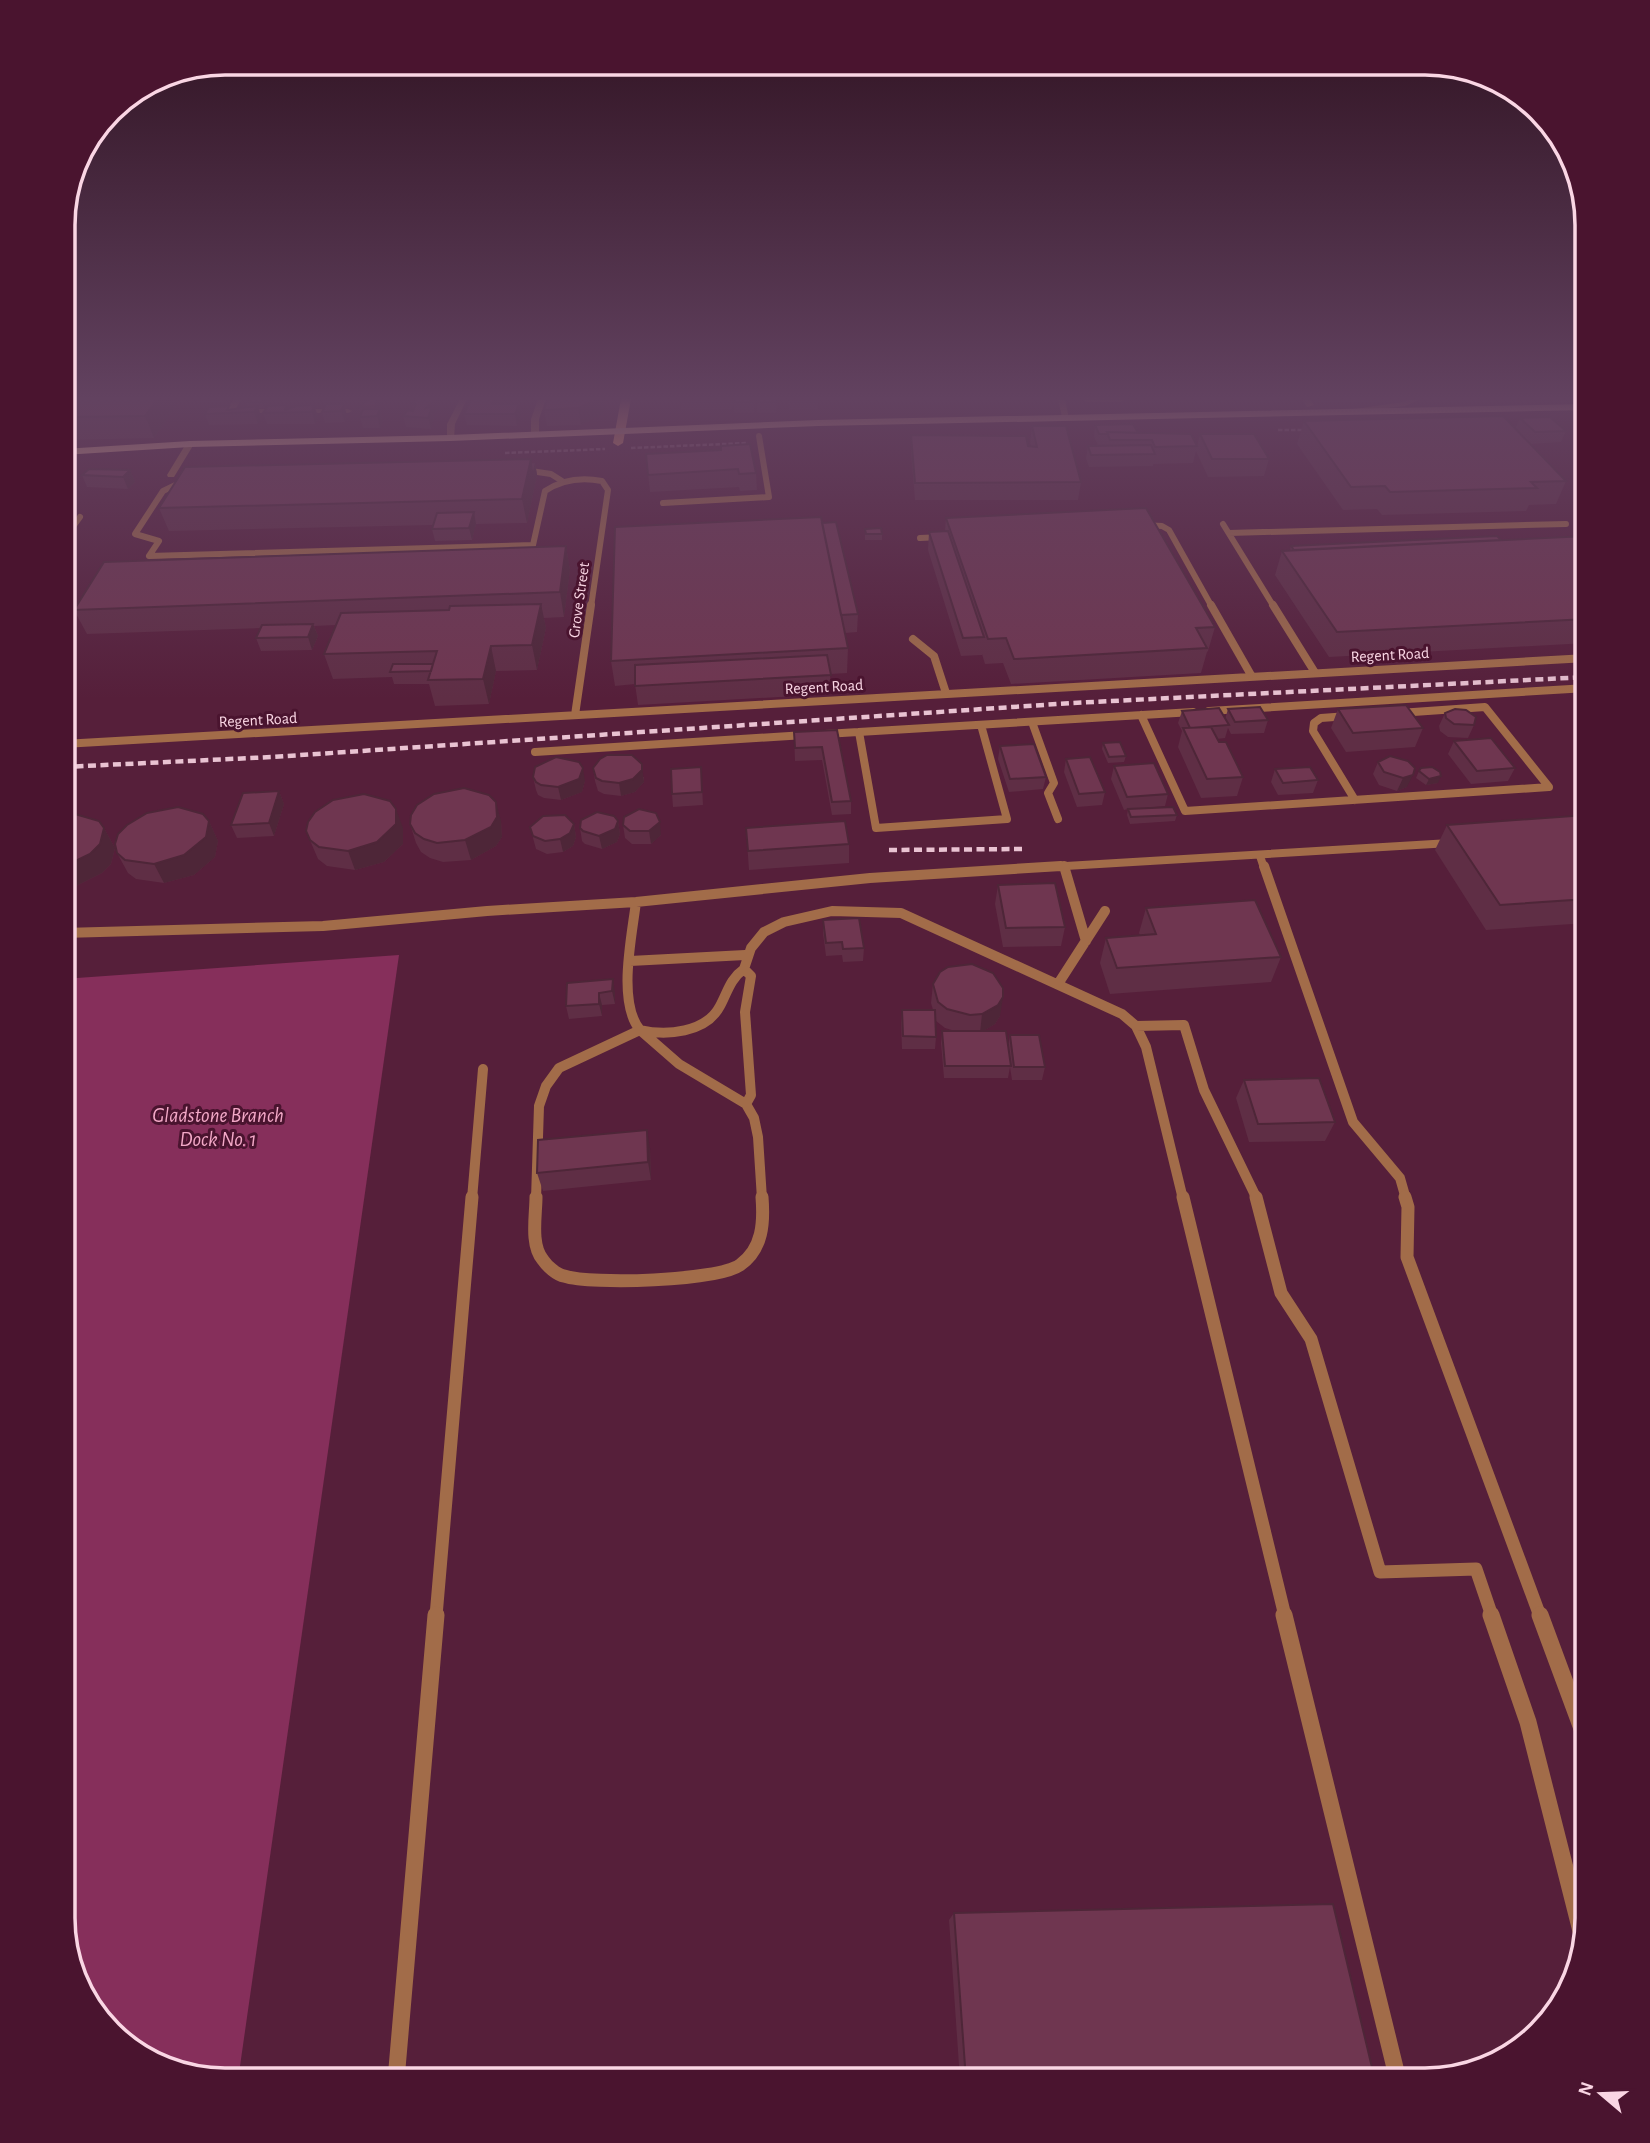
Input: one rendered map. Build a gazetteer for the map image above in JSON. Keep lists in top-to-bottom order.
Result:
{
  "streets": {
    "lane": ["Grove Street", "Regent Road"]
  },
  "crossings": [
    ["Grove Street", "Regent Road"]
  ],
  "water": ["Gladstone Branch Dock No. 1"],
  "north": "left"
}
